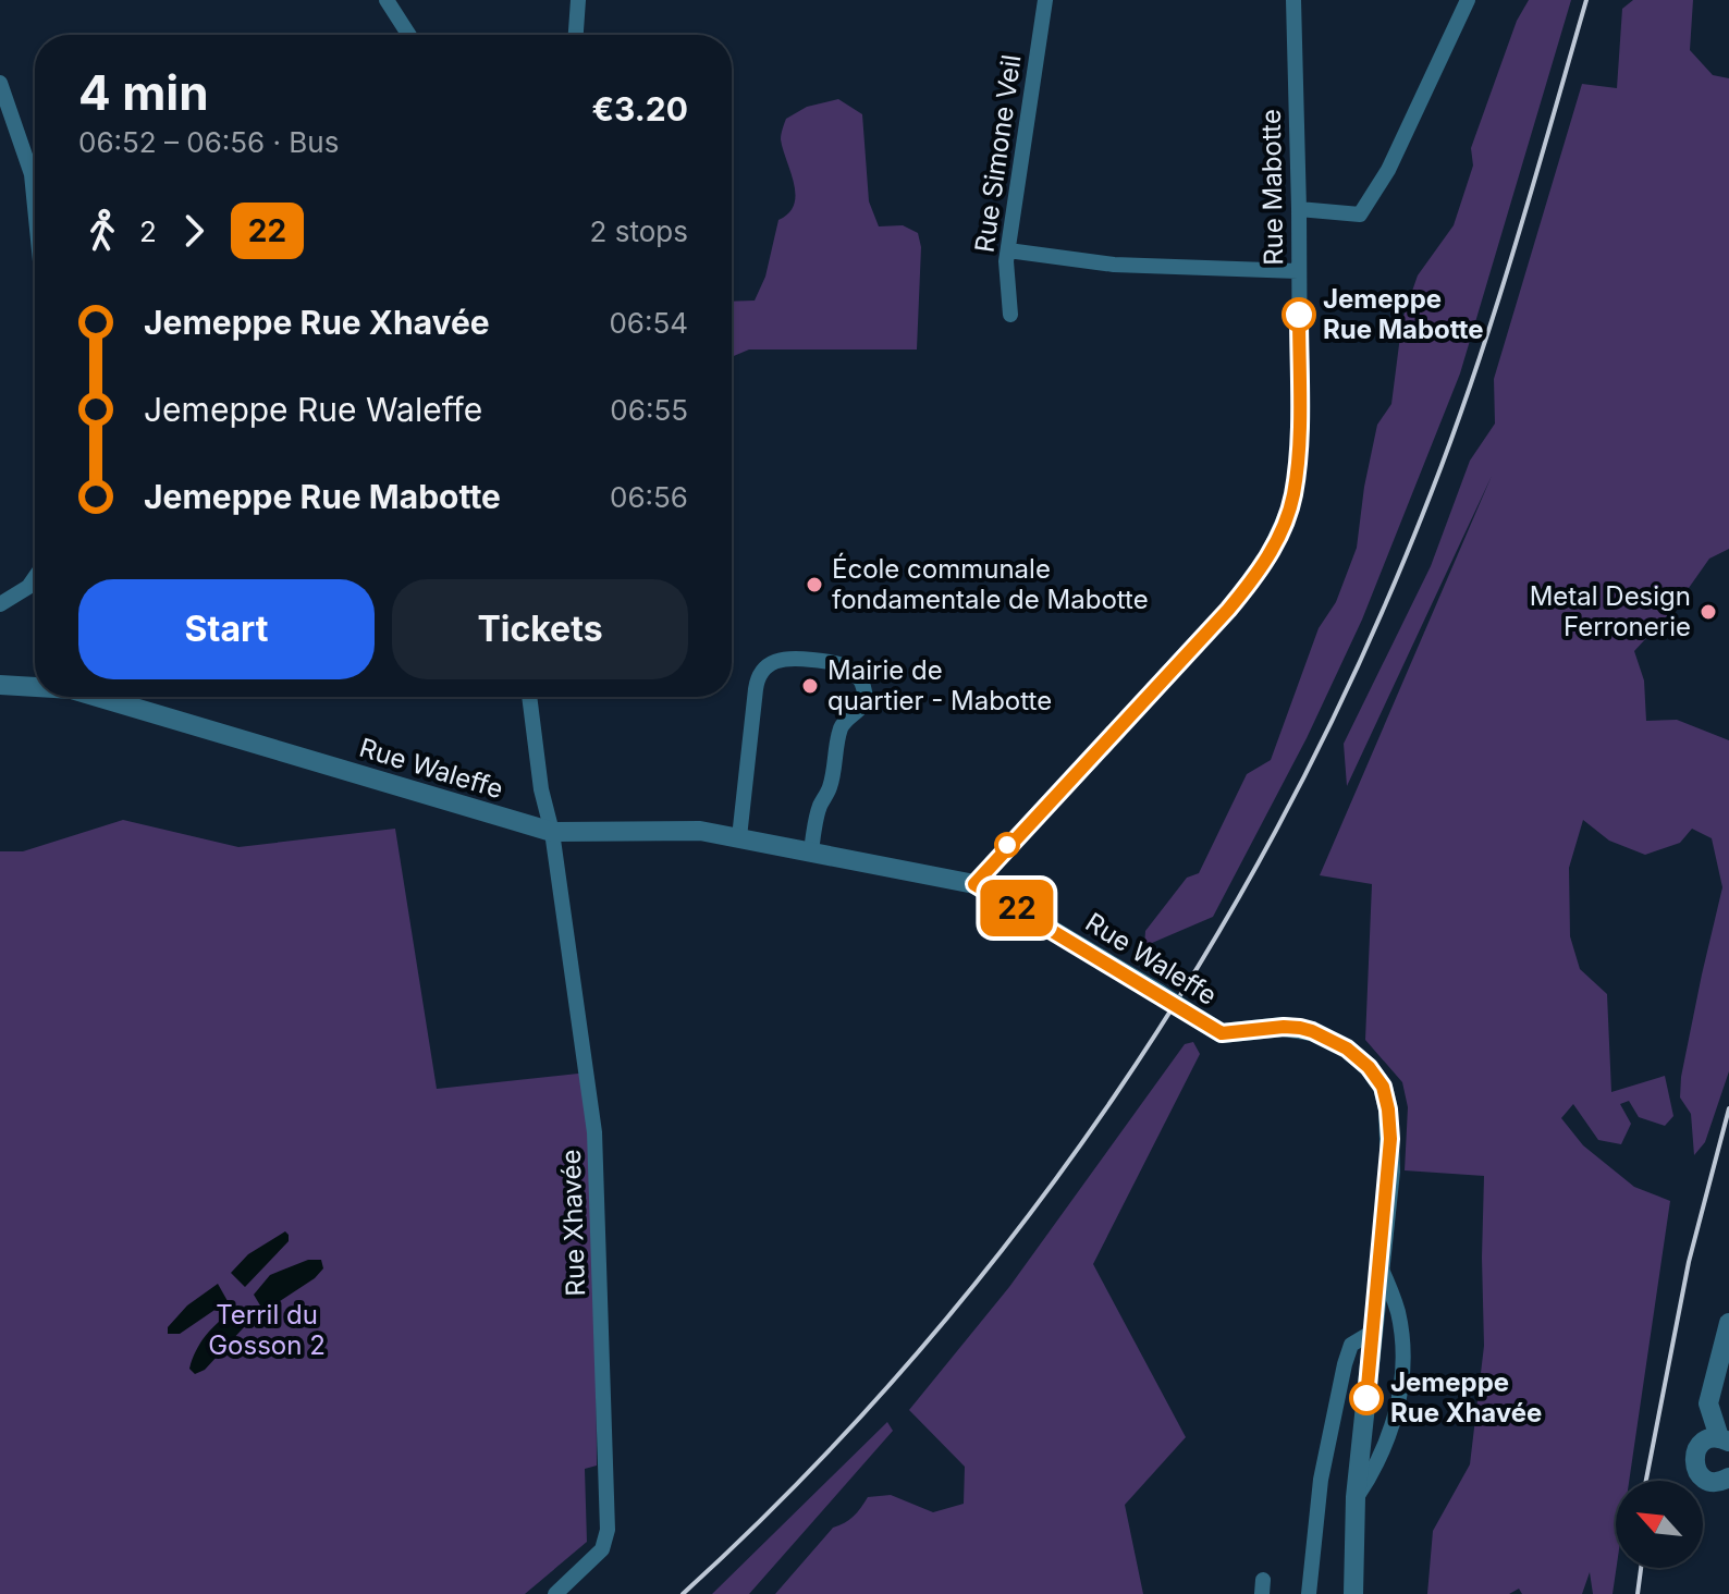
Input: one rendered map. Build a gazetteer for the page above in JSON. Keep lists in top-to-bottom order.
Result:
{
  "streets": {
    "street": [
      "Rue Simone Veil",
      "Rue Mabotte",
      "Rue Waleffe",
      "Rue Xhavée"
    ]
  },
  "crossings": [
    ["Rue Mabotte", "Rue Waleffe"],
    ["Rue Waleffe", "Rue Xhavée"]
  ],
  "parks": ["Terril du Gosson 2"],
  "places": [
    "Jemeppe Rue Mabotte",
    "École communale fondamentale de Mabotte",
    "Metal Design Ferronerie",
    "Mairie de quartier - Mabotte",
    "Jemeppe Rue Xhavée"
  ],
  "lines": ["bus line 22"],
  "north": "top left",
  "page": {
    "on_map": "22",
    "heading": ["4 min", "06:52 – 06:56 · Bus", "€3.20"],
    "legs": ["2", "22", "2 stops"],
    "list": [
      {
        "name": "Jemeppe Rue Xhavée",
        "value": "06:54"
      },
      {
        "name": "Jemeppe Rue Waleffe",
        "value": "06:55"
      },
      {
        "name": "Jemeppe Rue Mabotte",
        "value": "06:56"
      }
    ],
    "buttons": ["Start", "Tickets"]
  }
}
